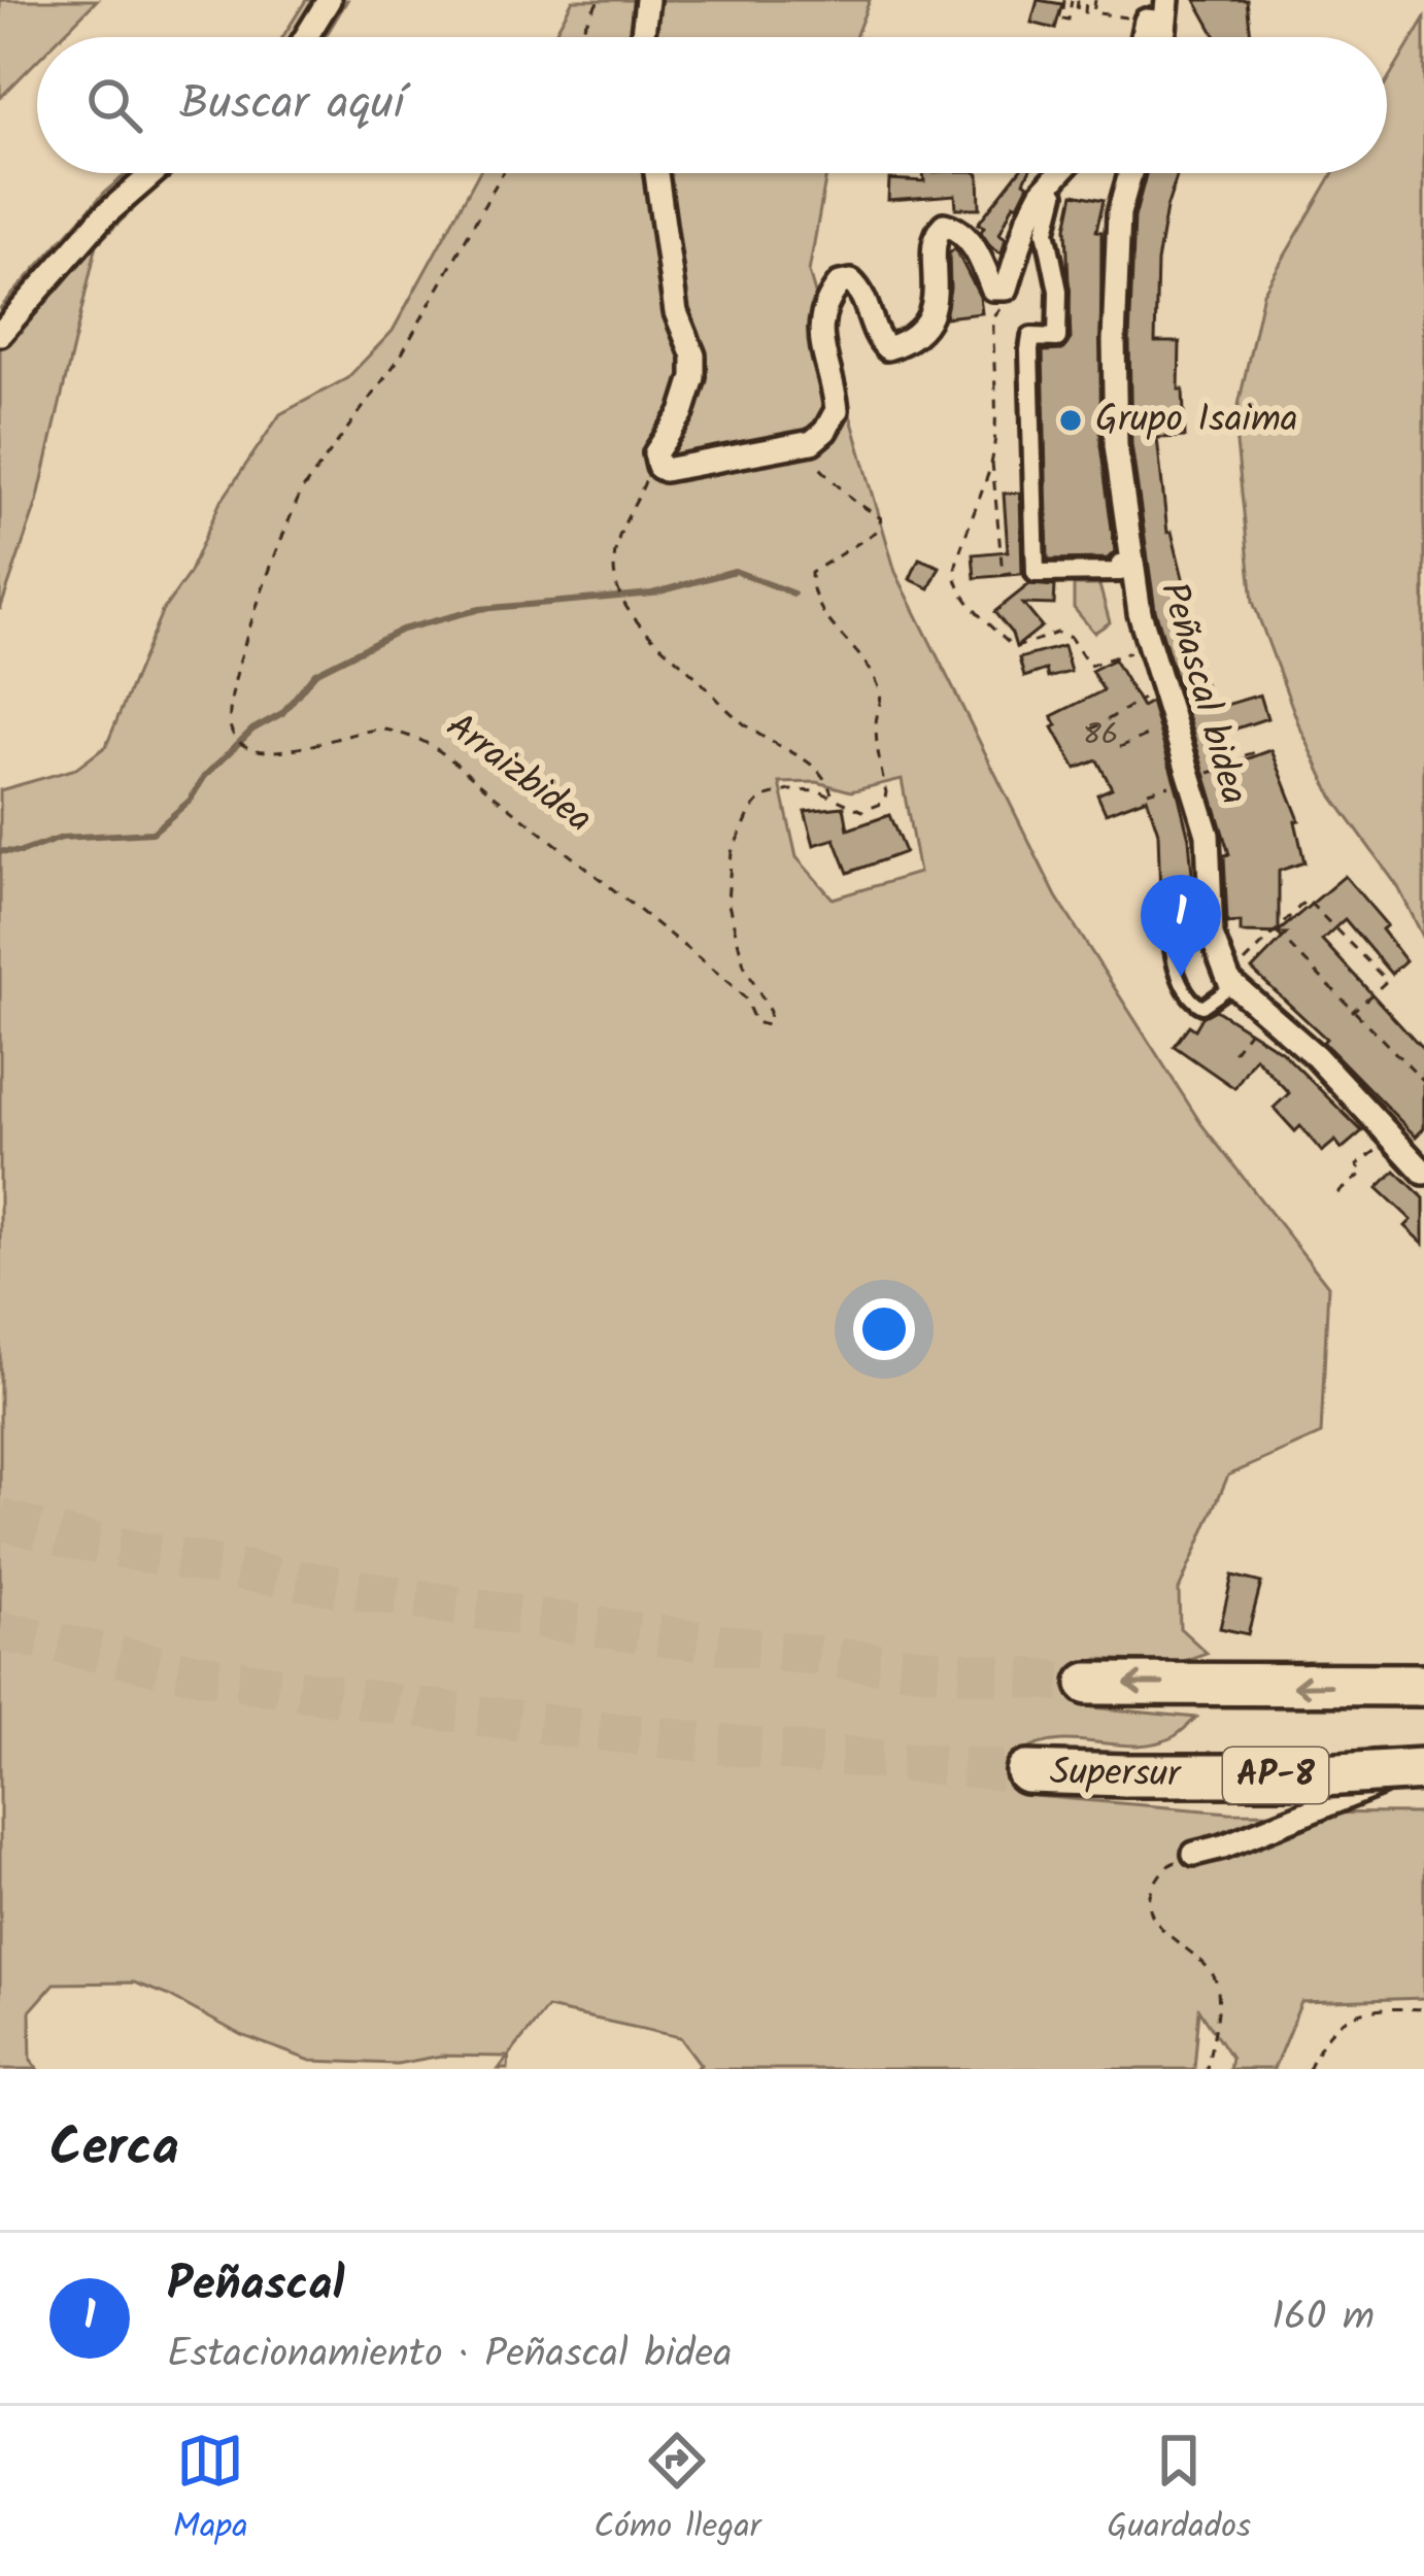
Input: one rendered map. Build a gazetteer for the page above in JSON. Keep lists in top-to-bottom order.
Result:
{
  "streets": {
    "highway": ["Supersur", "AP-8"],
    "street": ["Peñascal bidea"],
    "path": ["Arraizbidea"]
  },
  "places": ["Grupo Isaima"],
  "house_numbers": ["86"],
  "page": {
    "search": "Buscar aquí",
    "pins": "1",
    "heading": "Cerca",
    "list": [
      {
        "mark": "1",
        "name": "Peñascal",
        "note": "Estacionamiento · Peñascal bidea",
        "value": "160 m"
      }
    ],
    "nav": ["Mapa", "Cómo llegar", "Guardados"]
  }
}
